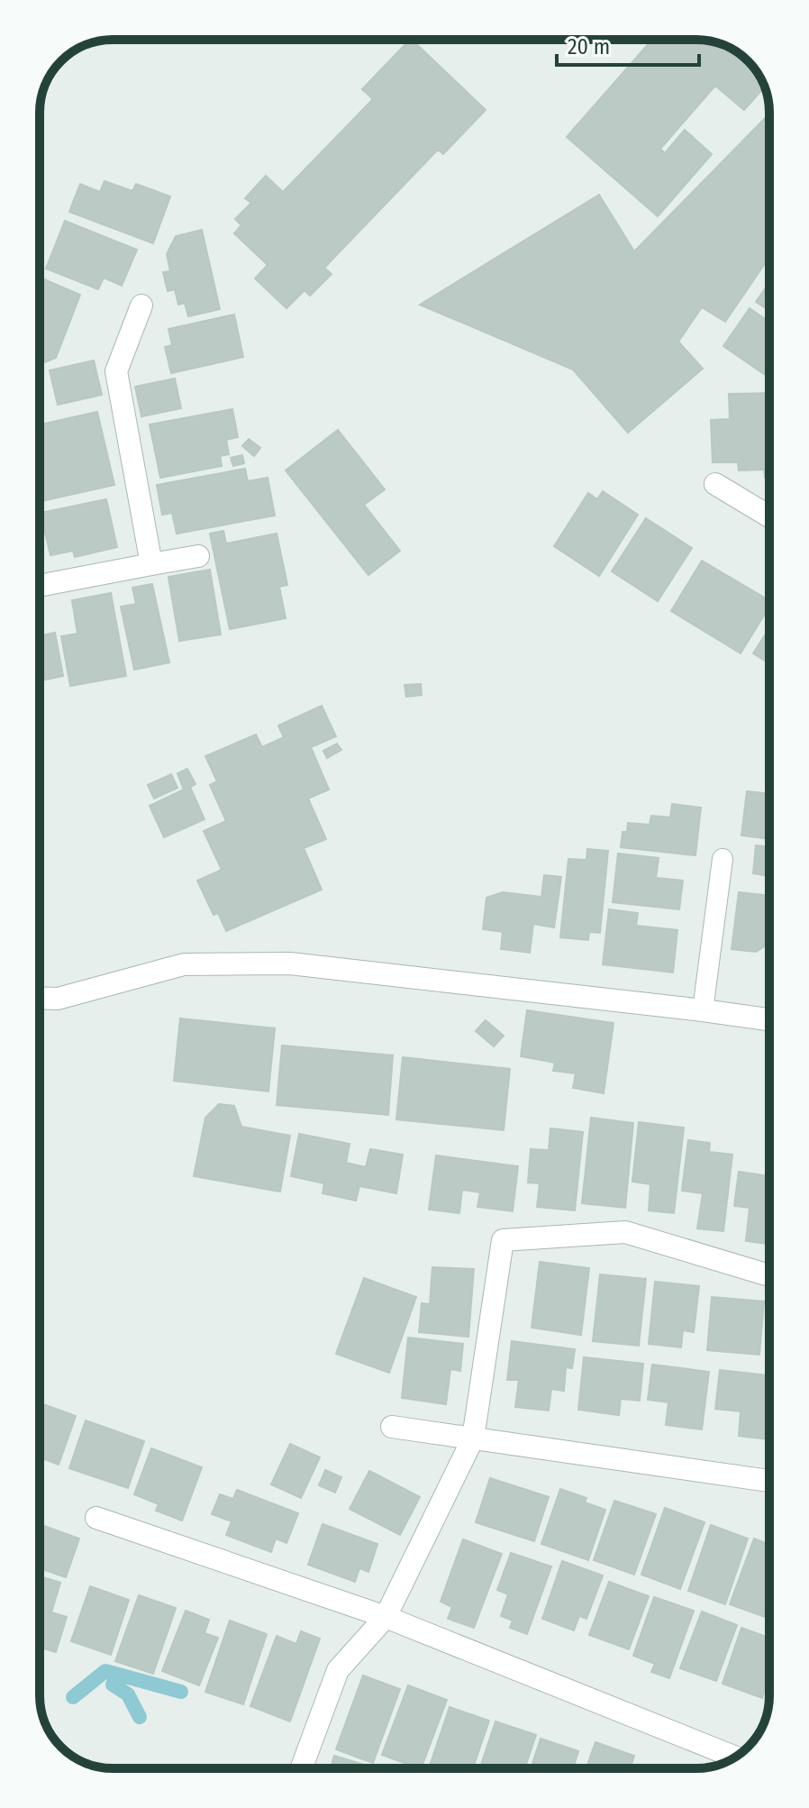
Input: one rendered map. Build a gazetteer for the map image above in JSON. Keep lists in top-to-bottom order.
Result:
{
  "scale_bar": "20 m"
}
